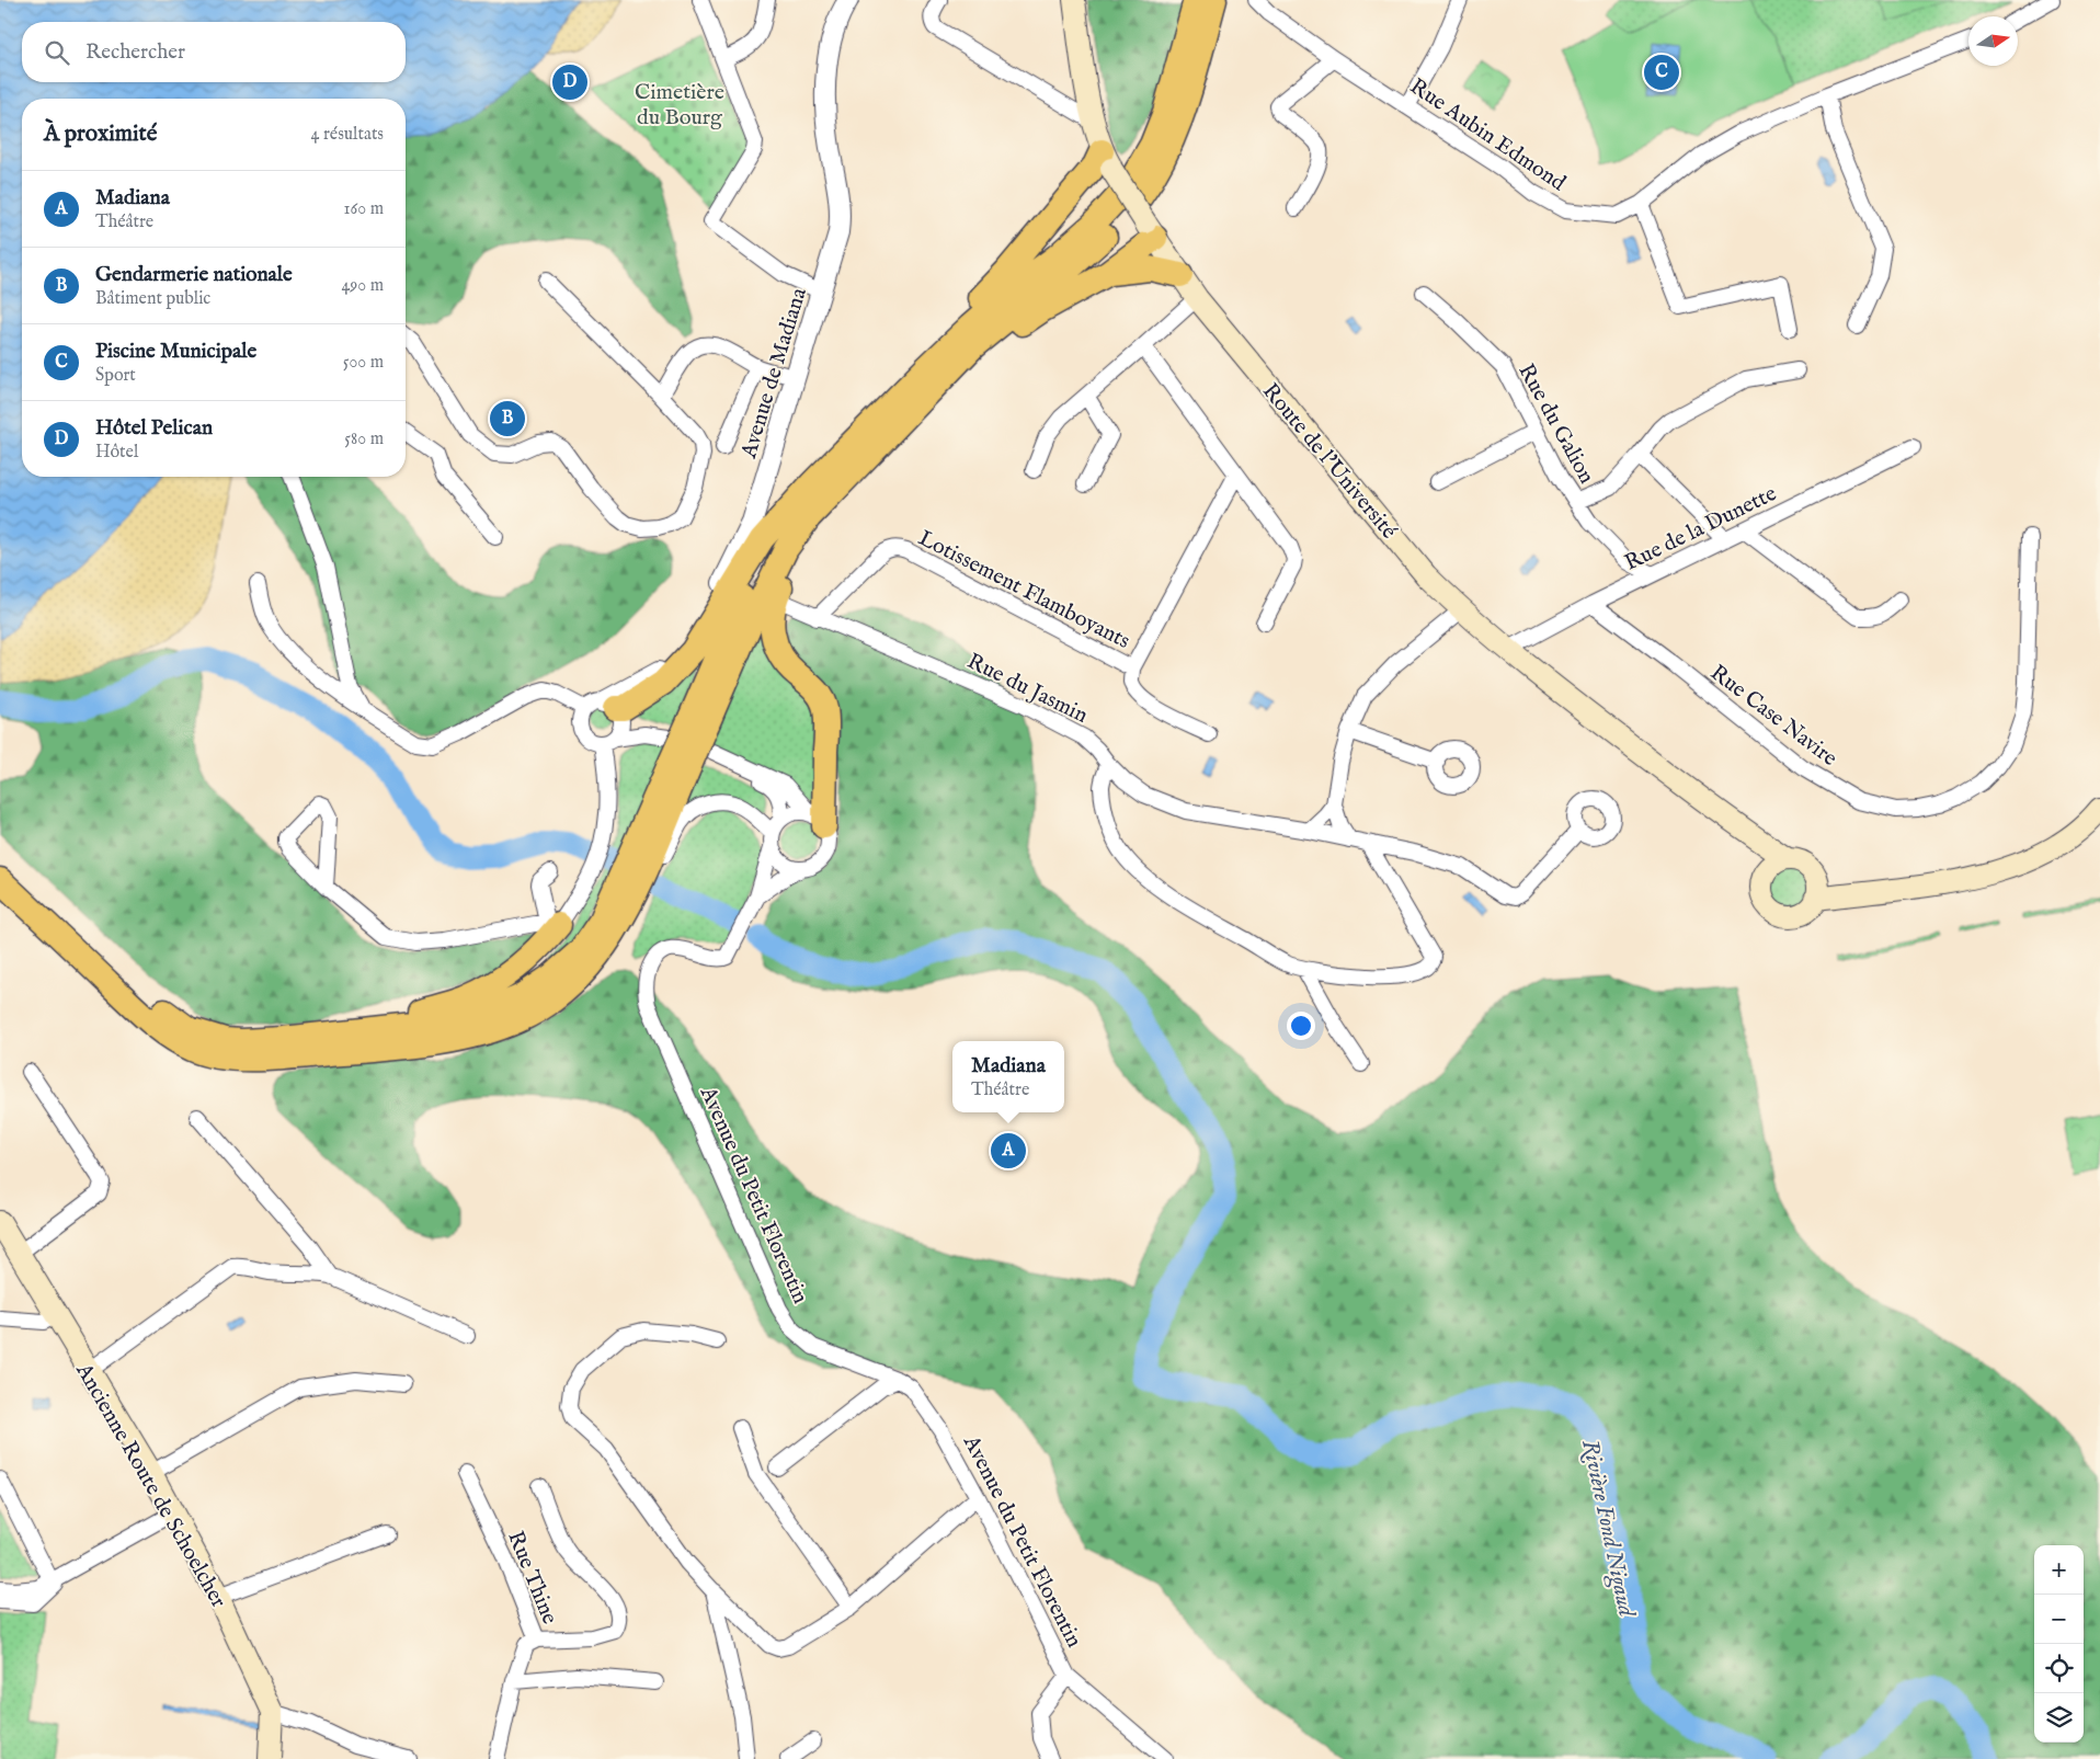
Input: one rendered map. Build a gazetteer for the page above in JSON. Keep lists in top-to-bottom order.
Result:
{
  "streets": {
    "main road": ["Route de l'Université", "Ancienne Route de Schoelcher"],
    "street": [
      "Rue Aubin Edmond",
      "Avenue de Madiana",
      "Rue du Galion",
      "Rue de la Dunette",
      "Lotissement Flamboyants",
      "Rue du Jasmin",
      "Rue Case Navire",
      "Avenue du Petit Florentin",
      "Rue Thine"
    ]
  },
  "crossings": [
    ["Rue du Galion", "Rue de la Dunette"],
    ["Route de l'Université", "Rue de la Dunette"],
    ["Rue de la Dunette", "Rue Case Navire"],
    ["Lotissement Flamboyants", "Rue du Jasmin"]
  ],
  "water": ["Rivière Fond Nigaud"],
  "parks": ["Cimetière du Bourg"],
  "north": "right",
  "page": {
    "search": "Rechercher",
    "pins": [
      "C",
      "D",
      "B",
      "A"
    ],
    "heading": ["À proximité", "4 résultats"],
    "list": [
      {
        "mark": "A",
        "name": "Madiana",
        "note": "Théâtre",
        "value": "160 m"
      },
      {
        "mark": "B",
        "name": "Gendarmerie nationale",
        "note": "Bâtiment public",
        "value": "490 m"
      },
      {
        "mark": "C",
        "name": "Piscine Municipale",
        "note": "Sport",
        "value": "500 m"
      },
      {
        "mark": "D",
        "name": "Hôtel Pelican",
        "note": "Hôtel",
        "value": "580 m"
      }
    ],
    "popup": ["Madiana", "Théâtre"],
    "map_buttons": ["+", "−"]
  }
}
